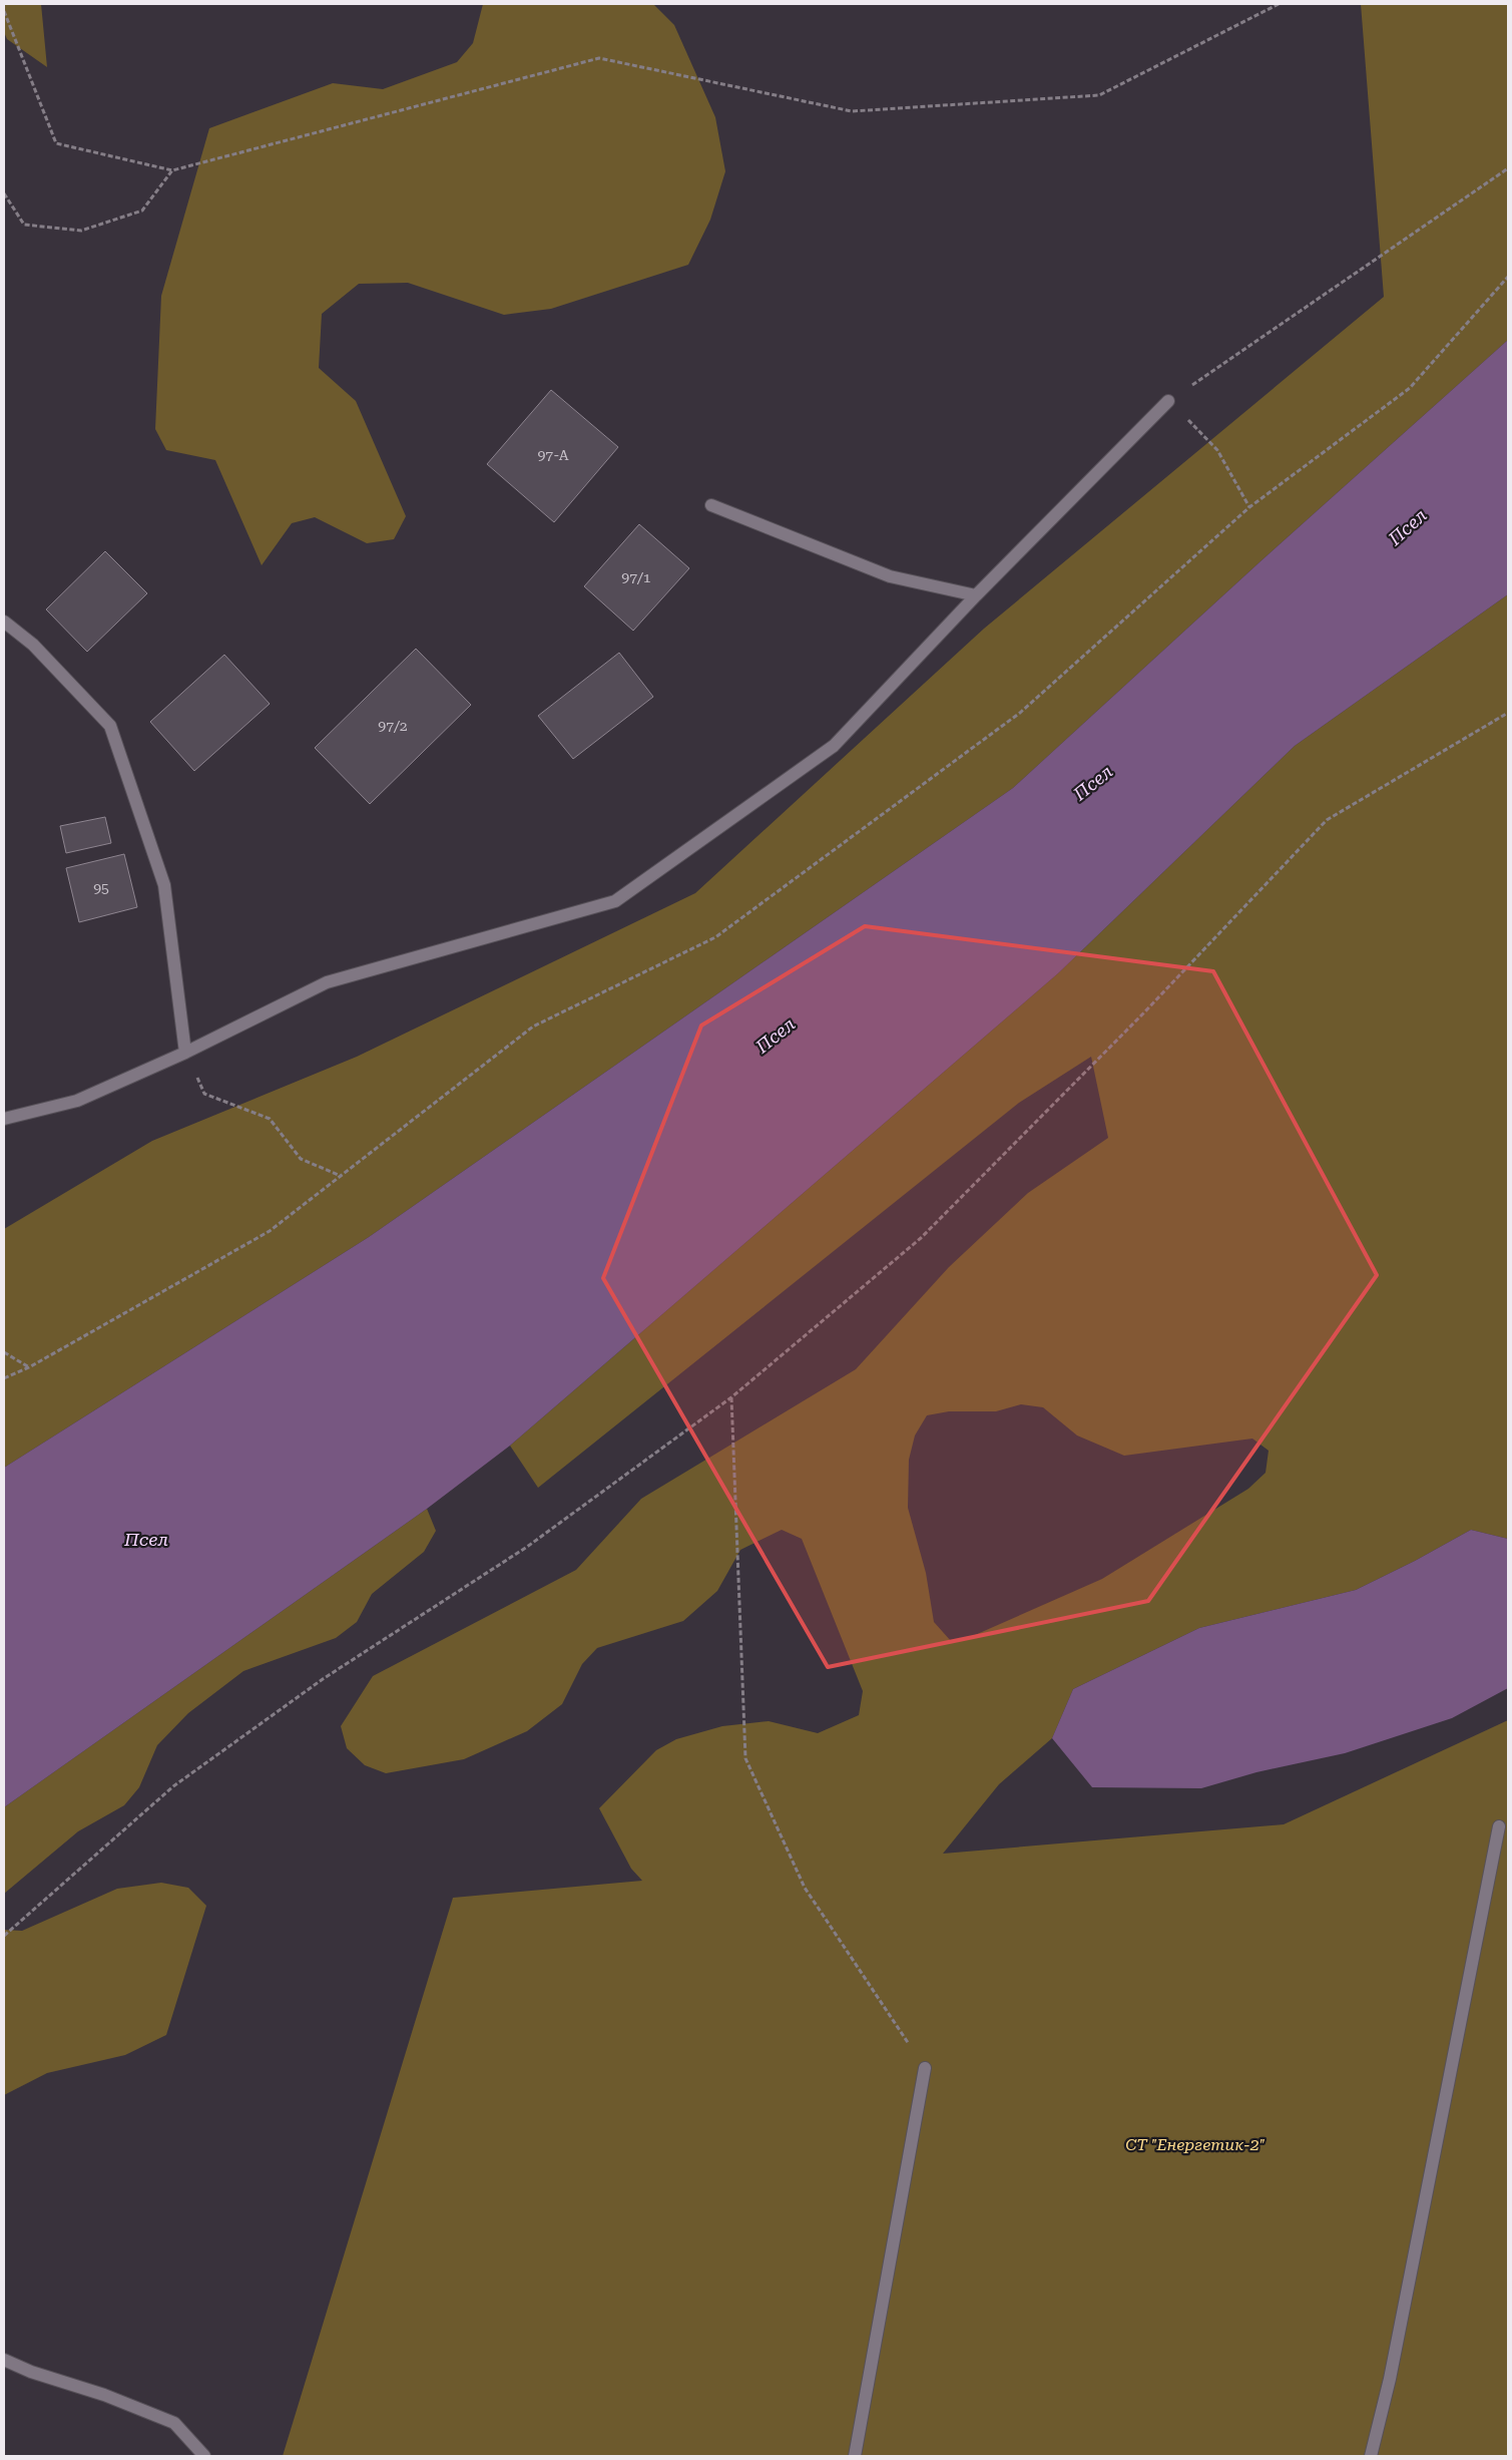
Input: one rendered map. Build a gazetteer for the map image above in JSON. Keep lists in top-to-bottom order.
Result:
{
  "water": ["Псел"],
  "parks": ["СТ \"Енергетик-2\""],
  "house_numbers": [
    "97-А",
    "97/1",
    "97/2",
    "95"
  ]
}
